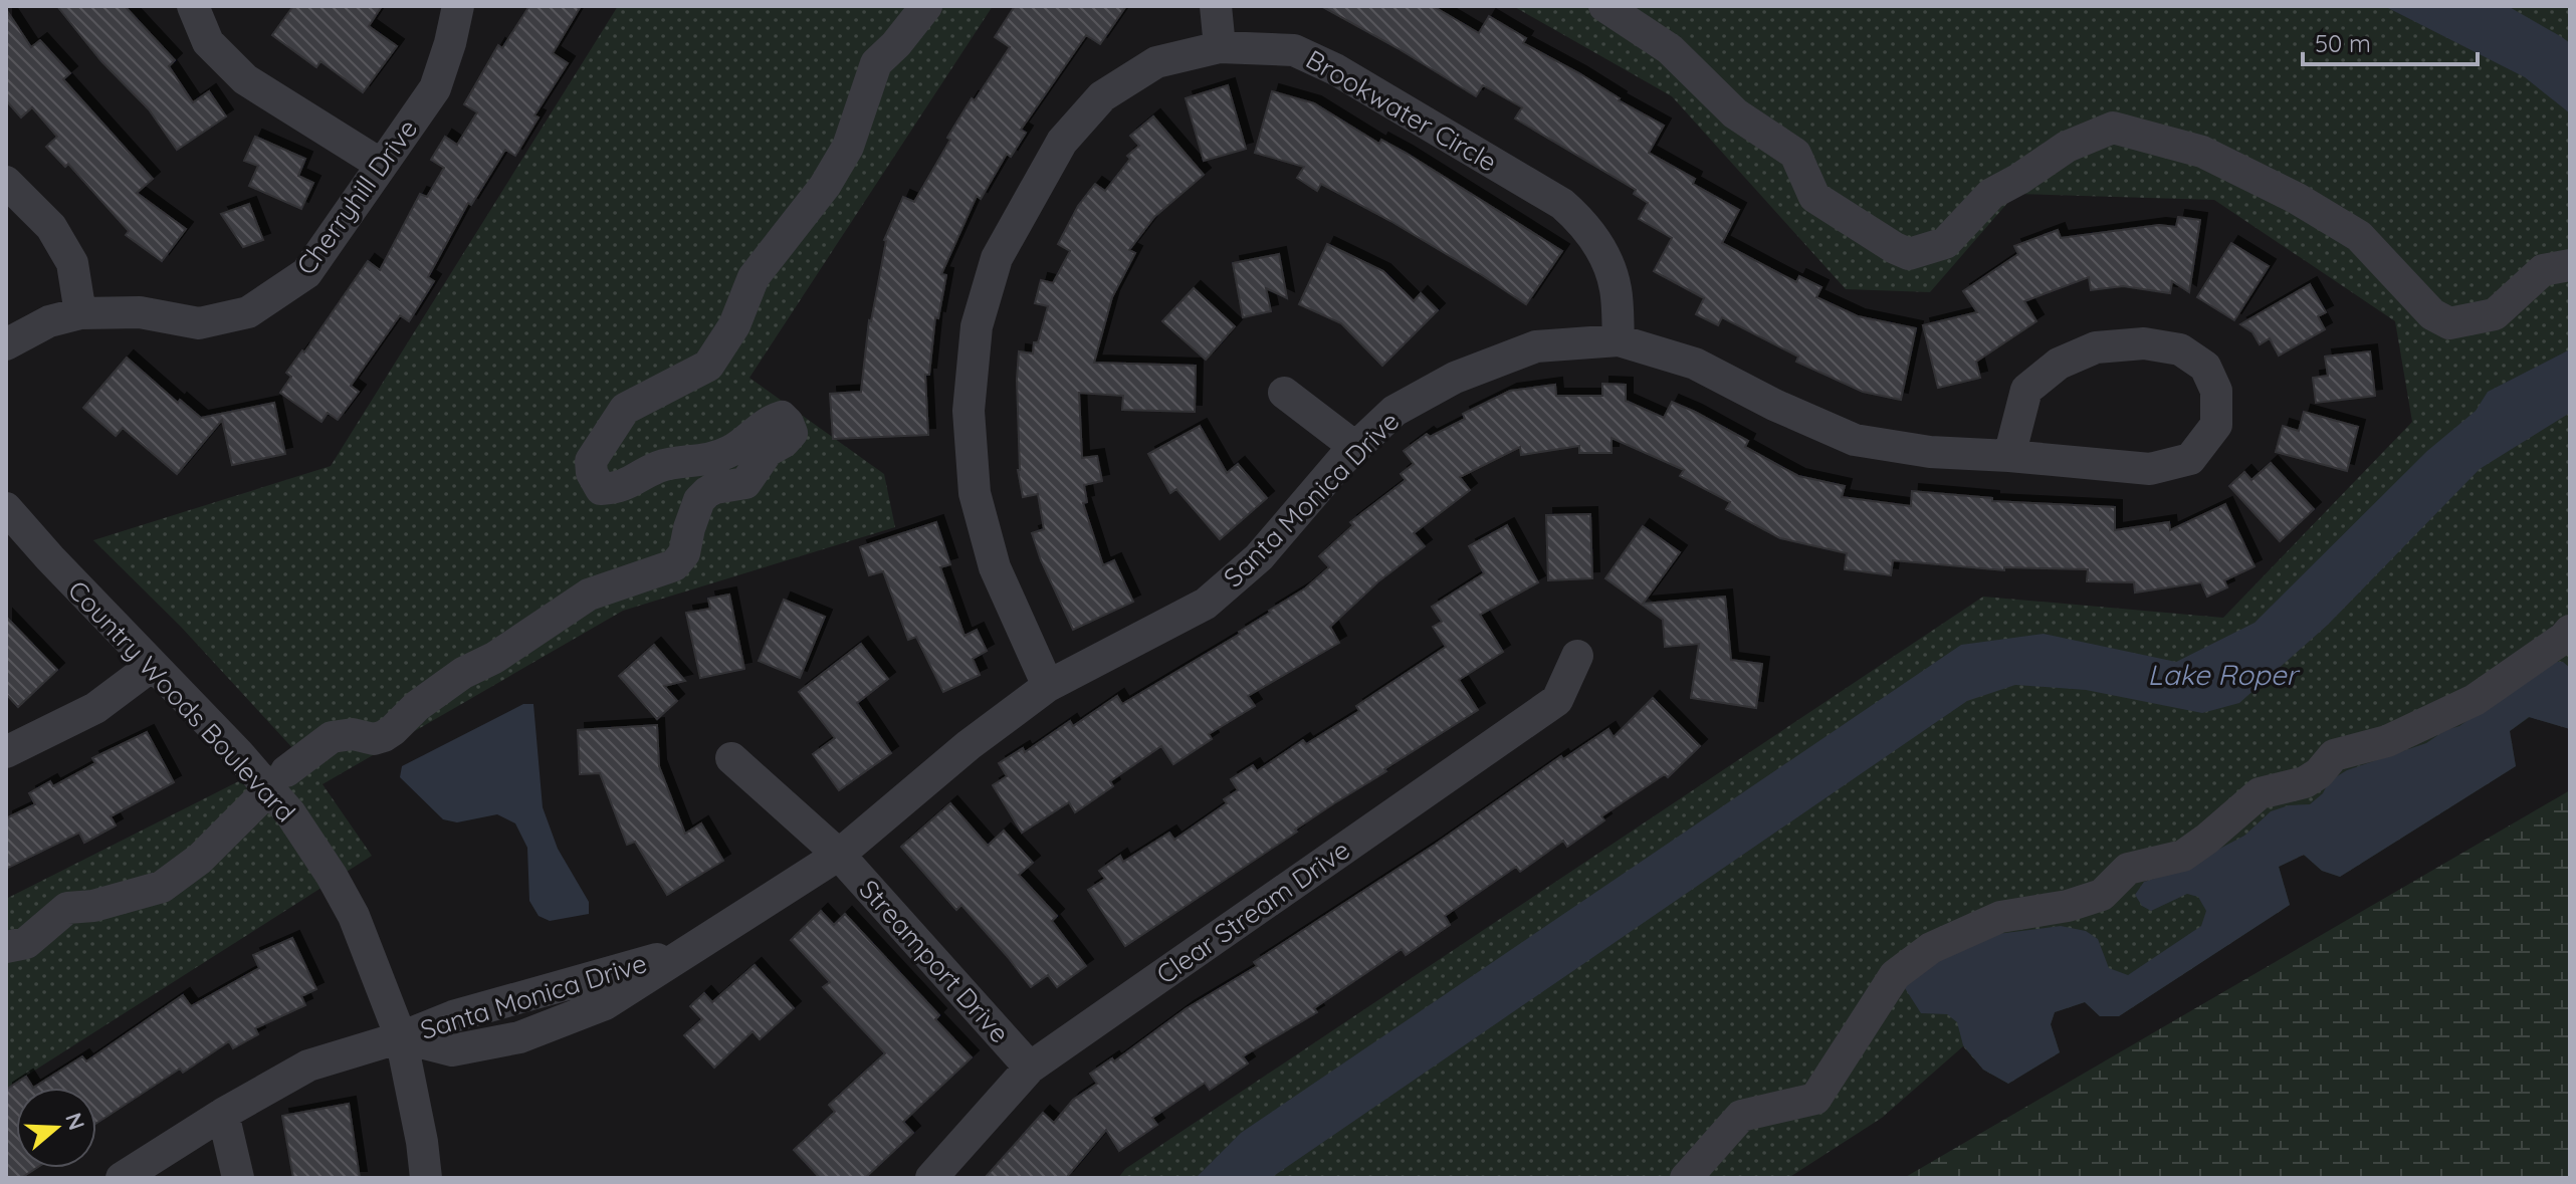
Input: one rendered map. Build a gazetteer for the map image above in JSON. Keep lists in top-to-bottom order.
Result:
{
  "streets": {
    "street": [
      "Brookwater Circle",
      "Cherryhill Drive",
      "Santa Monica Drive",
      "Country Woods Boulevard",
      "Clear Stream Drive",
      "Streamport Drive"
    ]
  },
  "crossings": [
    ["Brookwater Circle", "Santa Monica Drive"],
    ["Santa Monica Drive", "Country Woods Boulevard"],
    ["Santa Monica Drive", "Streamport Drive"],
    ["Clear Stream Drive", "Streamport Drive"]
  ],
  "water": ["Lake Roper"],
  "scale_bar": "50 m",
  "north": "right"
}
